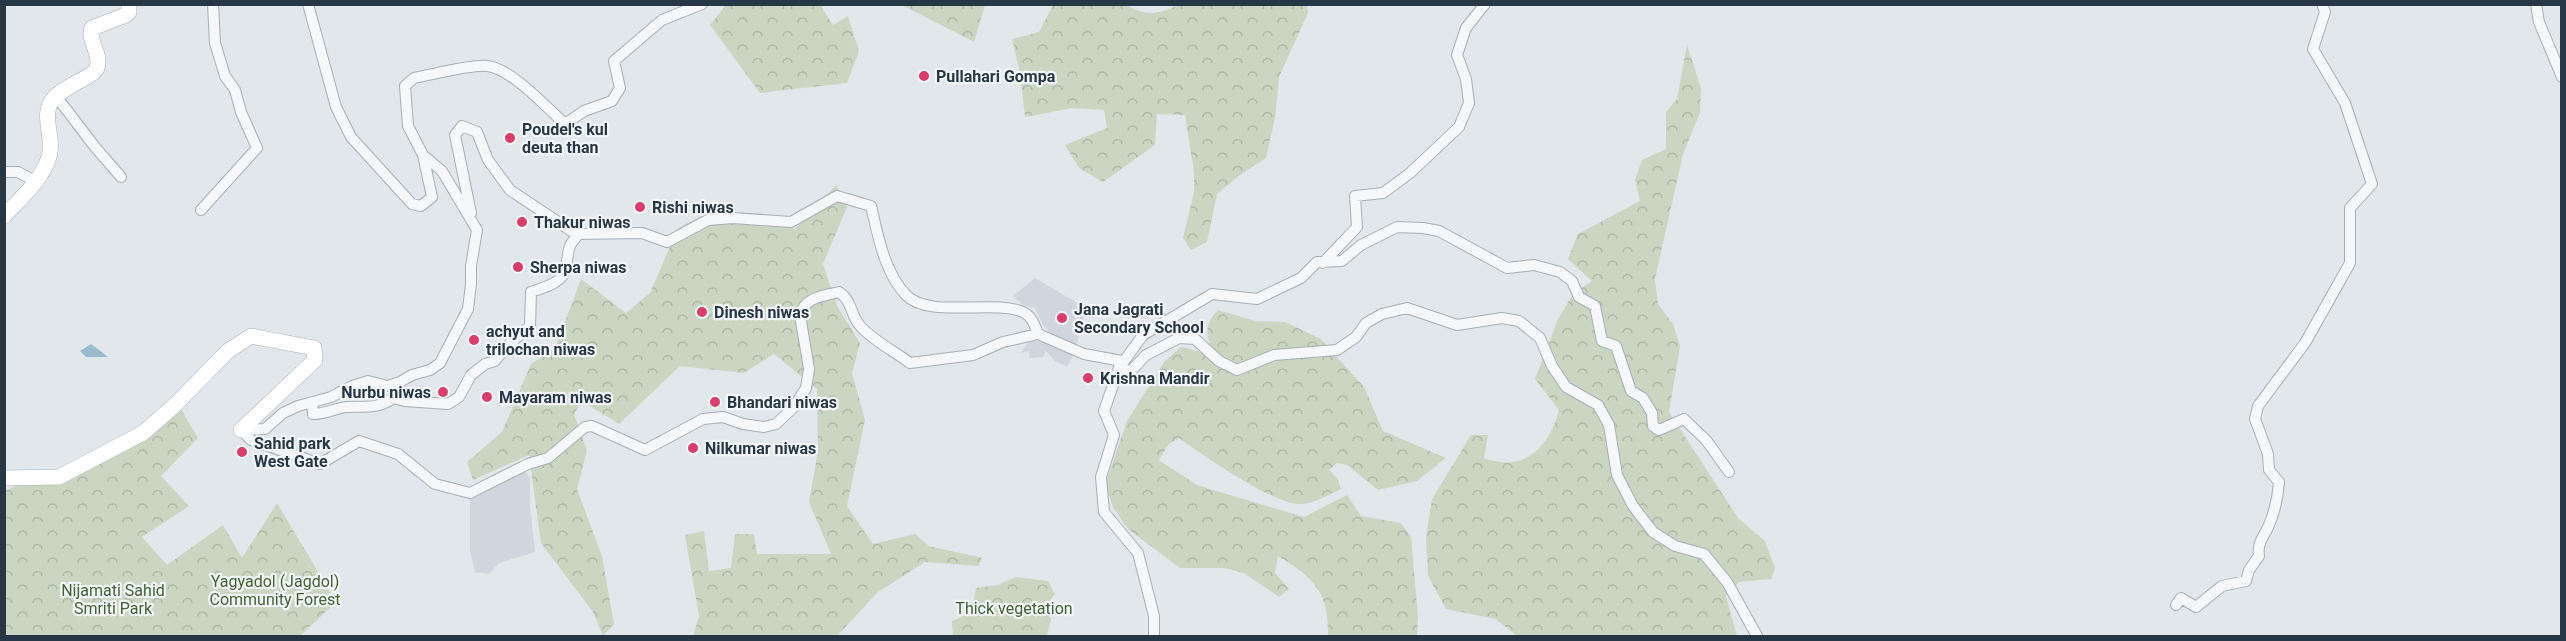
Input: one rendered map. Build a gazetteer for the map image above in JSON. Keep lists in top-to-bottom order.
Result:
{
  "parks": ["Yagyadol (Jagdol) Community Forest", "Nijamati Sahid Smriti Park", "Thick vegetation"],
  "places": [
    "Pullahari Gompa",
    "Poudel's kul deuta than",
    "Rishi niwas",
    "Thakur niwas",
    "Sherpa niwas",
    "Dinesh niwas",
    "Jana Jagrati Secondary School",
    "achyut and trilochan niwas",
    "Krishna Mandir",
    "Nurbu niwas",
    "Mayaram niwas",
    "Bhandari niwas",
    "Nilkumar niwas",
    "Sahid park West Gate"
  ]
}
